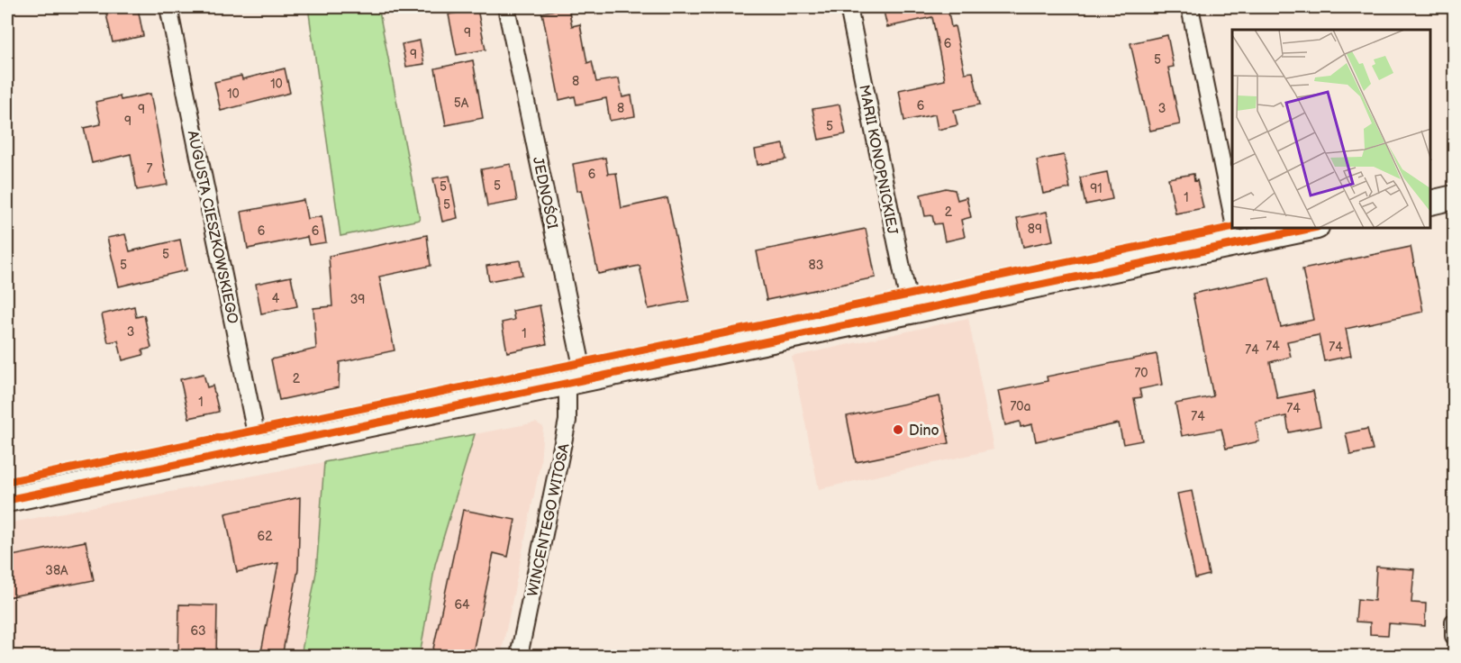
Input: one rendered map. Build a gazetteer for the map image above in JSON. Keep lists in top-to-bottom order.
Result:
{
  "streets": {
    "street": [
      "MARII KONOPNICKIEJ",
      "JEDNOŚCI",
      "AUGUSTA CIESZKOWSKIEGO",
      "WINCENTEGO WITOSA"
    ]
  },
  "crossings": [
    ["JEDNOŚCI", "WINCENTEGO WITOSA"]
  ],
  "places": ["Dino"],
  "house_numbers": [
    "9",
    "6",
    "9",
    "5",
    "8",
    "10",
    "10",
    "5A",
    "6",
    "8",
    "3",
    "9",
    "9",
    "5",
    "7",
    "6",
    "5",
    "5",
    "91",
    "1",
    "5",
    "2",
    "89",
    "6",
    "6",
    "5",
    "5",
    "83",
    "4",
    "39",
    "3",
    "1",
    "74",
    "74",
    "74",
    "70",
    "2",
    "1",
    "70a",
    "74",
    "74",
    "62",
    "38A",
    "64",
    "63"
  ]
}
